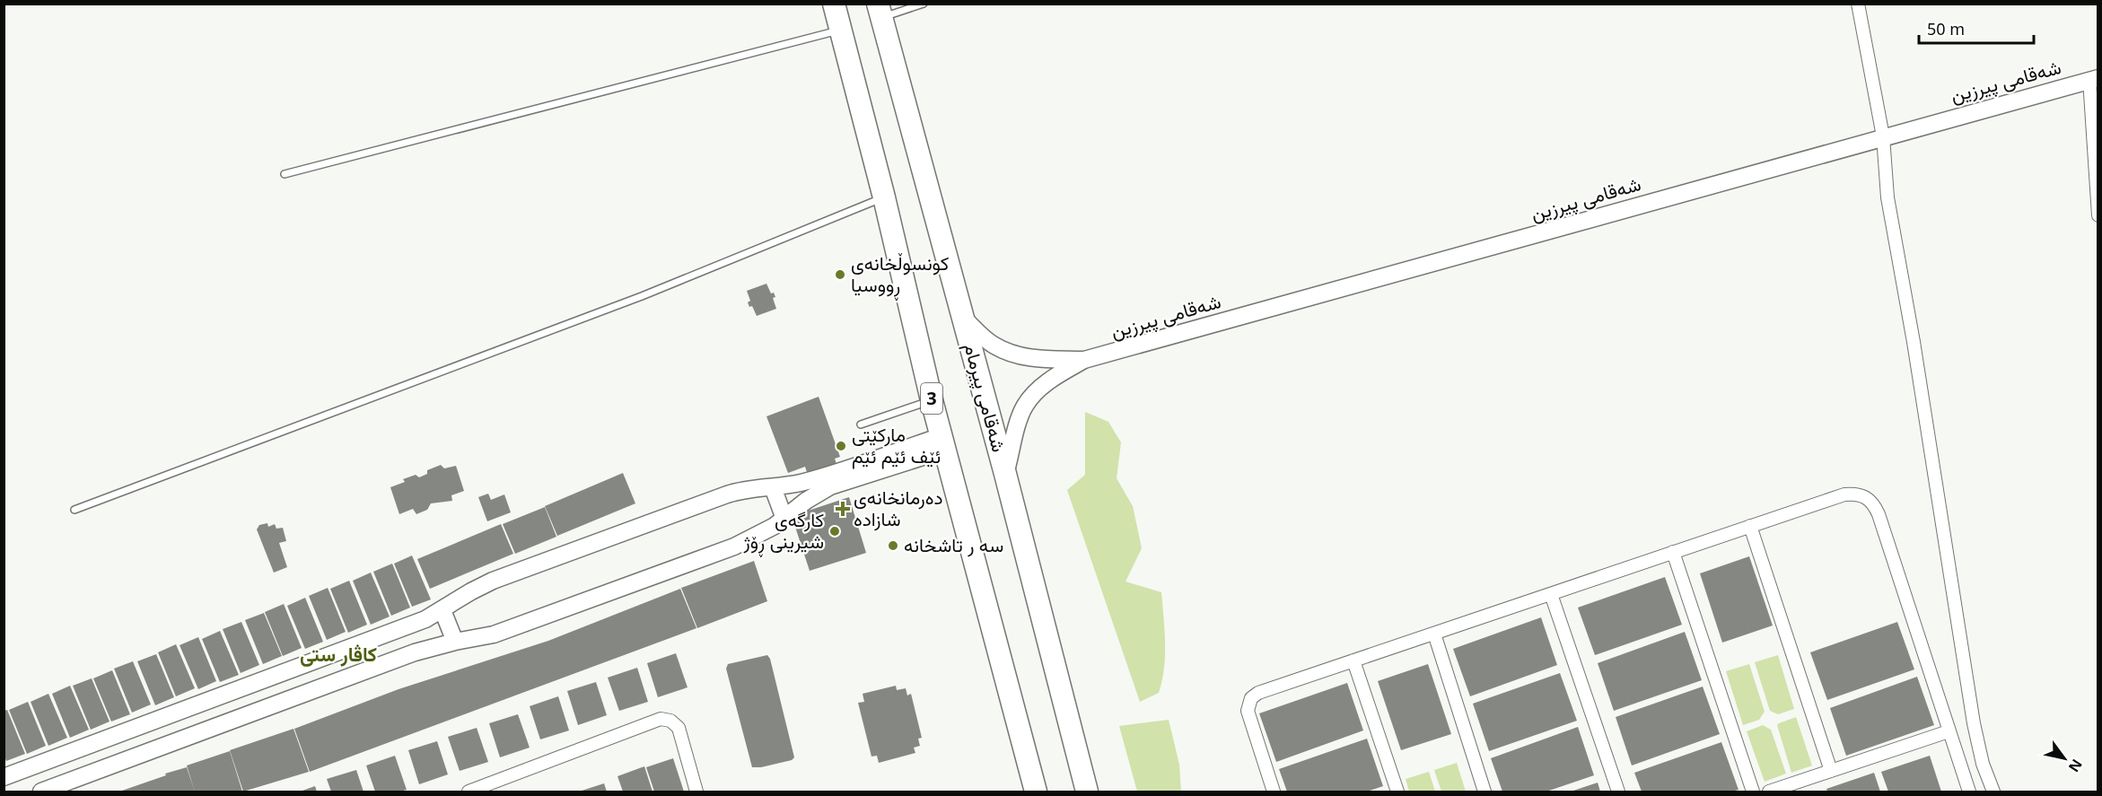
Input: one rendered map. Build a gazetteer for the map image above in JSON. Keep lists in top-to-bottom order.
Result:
{
  "streets": {
    "highway": ["شەقامی پیرمام", "3"],
    "street": ["شەقامی پیرزین"]
  },
  "districts": ["کاڤار ستی"],
  "places": {
    "other": [
      "کونسوڵخانەی ڕووسیا",
      "مارکێتی ئێف ئێم ئێم",
      "کارگەی شیرینی ڕۆژ",
      "سه ر تاشخانه"
    ],
    "health": ["دەرمانخانەی شازادە"]
  },
  "scale_bar": "50 m",
  "north": "bottom right"
}
